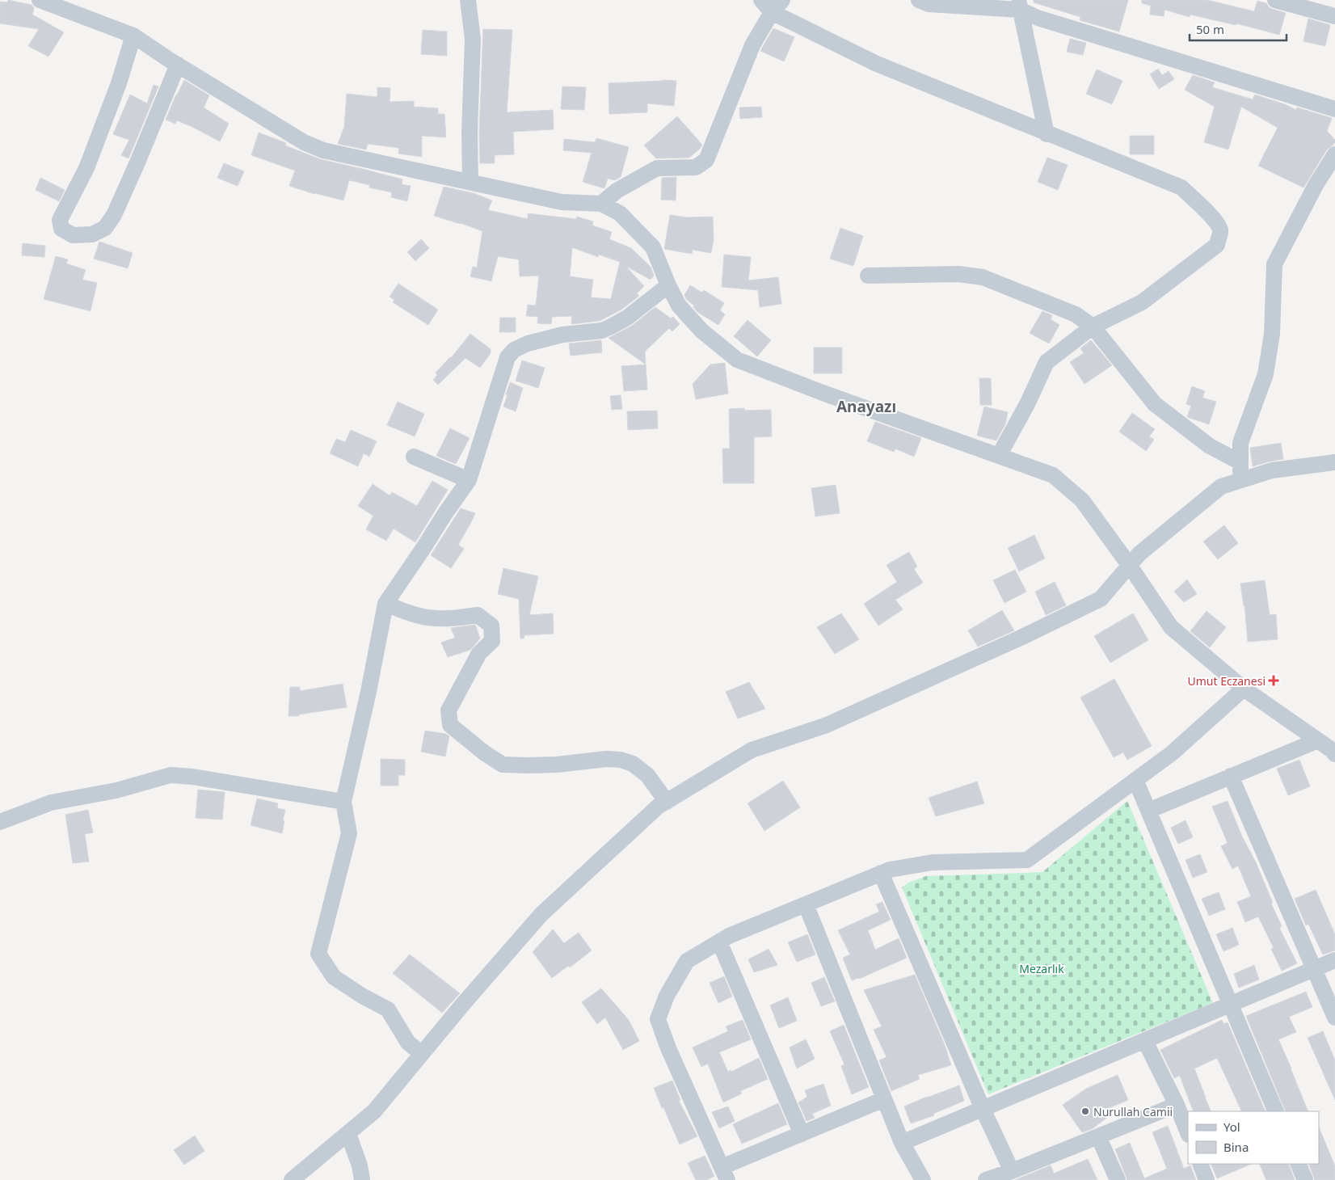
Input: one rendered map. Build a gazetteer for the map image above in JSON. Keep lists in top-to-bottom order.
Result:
{
  "districts": ["Anayazı"],
  "parks": ["Mezarlık"],
  "places": {
    "health": ["Umut Eczanesi"],
    "other": ["Nurullah Camii"]
  },
  "legend": ["Yol", "Bina"],
  "scale_bar": "50 m"
}
